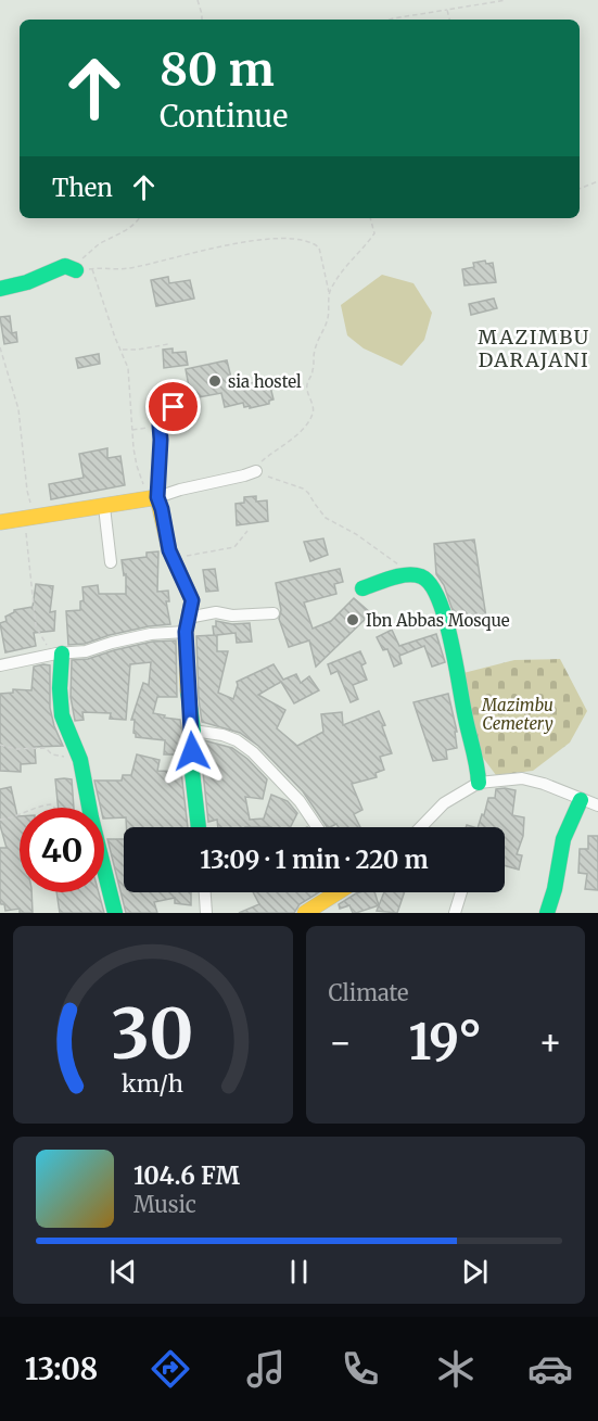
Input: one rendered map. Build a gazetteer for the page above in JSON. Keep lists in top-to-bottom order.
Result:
{
  "districts": ["MAZIMBU DARAJANI"],
  "parks": ["Mazimbu Cemetery"],
  "places": ["sia hostel", "Ibn Abbas Mosque"],
  "page": {
    "turn": ["80 m", "Continue"],
    "then": "Then",
    "limit": "40",
    "trip": "13:09 · 1 min · 220 m",
    "tile": "Climate",
    "heat": ["−", "19°", "+"],
    "song": ["104.6 FM", "Music"],
    "tabs": "13:08",
    "gauge": ["30", "km/h"]
  }
}
